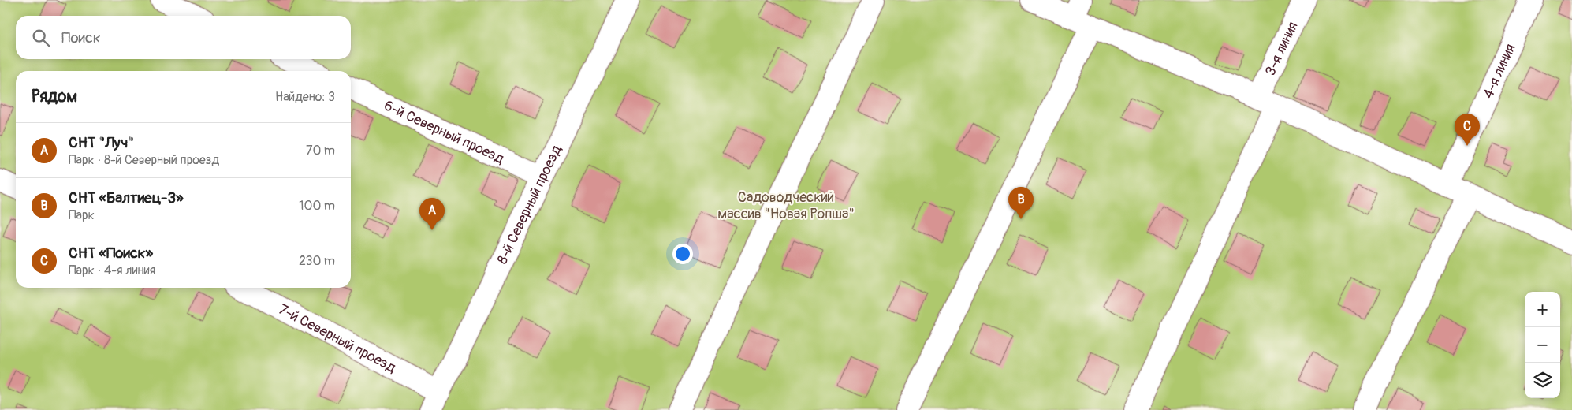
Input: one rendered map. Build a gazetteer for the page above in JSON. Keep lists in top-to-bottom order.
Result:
{
  "streets": {
    "street": [
      "3-я линия",
      "4-я линия",
      "6-й Северный проезд",
      "8-й Северный проезд",
      "7-й Северный проезд"
    ]
  },
  "crossings": [
    ["6-й Северный проезд", "8-й Северный проезд"],
    ["8-й Северный проезд", "7-й Северный проезд"]
  ],
  "parks": ["Садоводческий массив \"Новая Ропша\""],
  "page": {
    "search": "Поиск",
    "heading": ["Рядом", "Найдено: 3"],
    "pins": ["C", "B", "A"],
    "list": [
      {
        "mark": "A",
        "name": "СНТ \"Луч\"",
        "note": "Парк · 8-й Северный проезд",
        "value": "70 m"
      },
      {
        "mark": "B",
        "name": "СНТ «Балтиец-3»",
        "note": "Парк",
        "value": "100 m"
      },
      {
        "mark": "C",
        "name": "СНТ «Поиск»",
        "note": "Парк · 4-я линия",
        "value": "230 m"
      }
    ],
    "map_buttons": ["+", "−"]
  }
}
